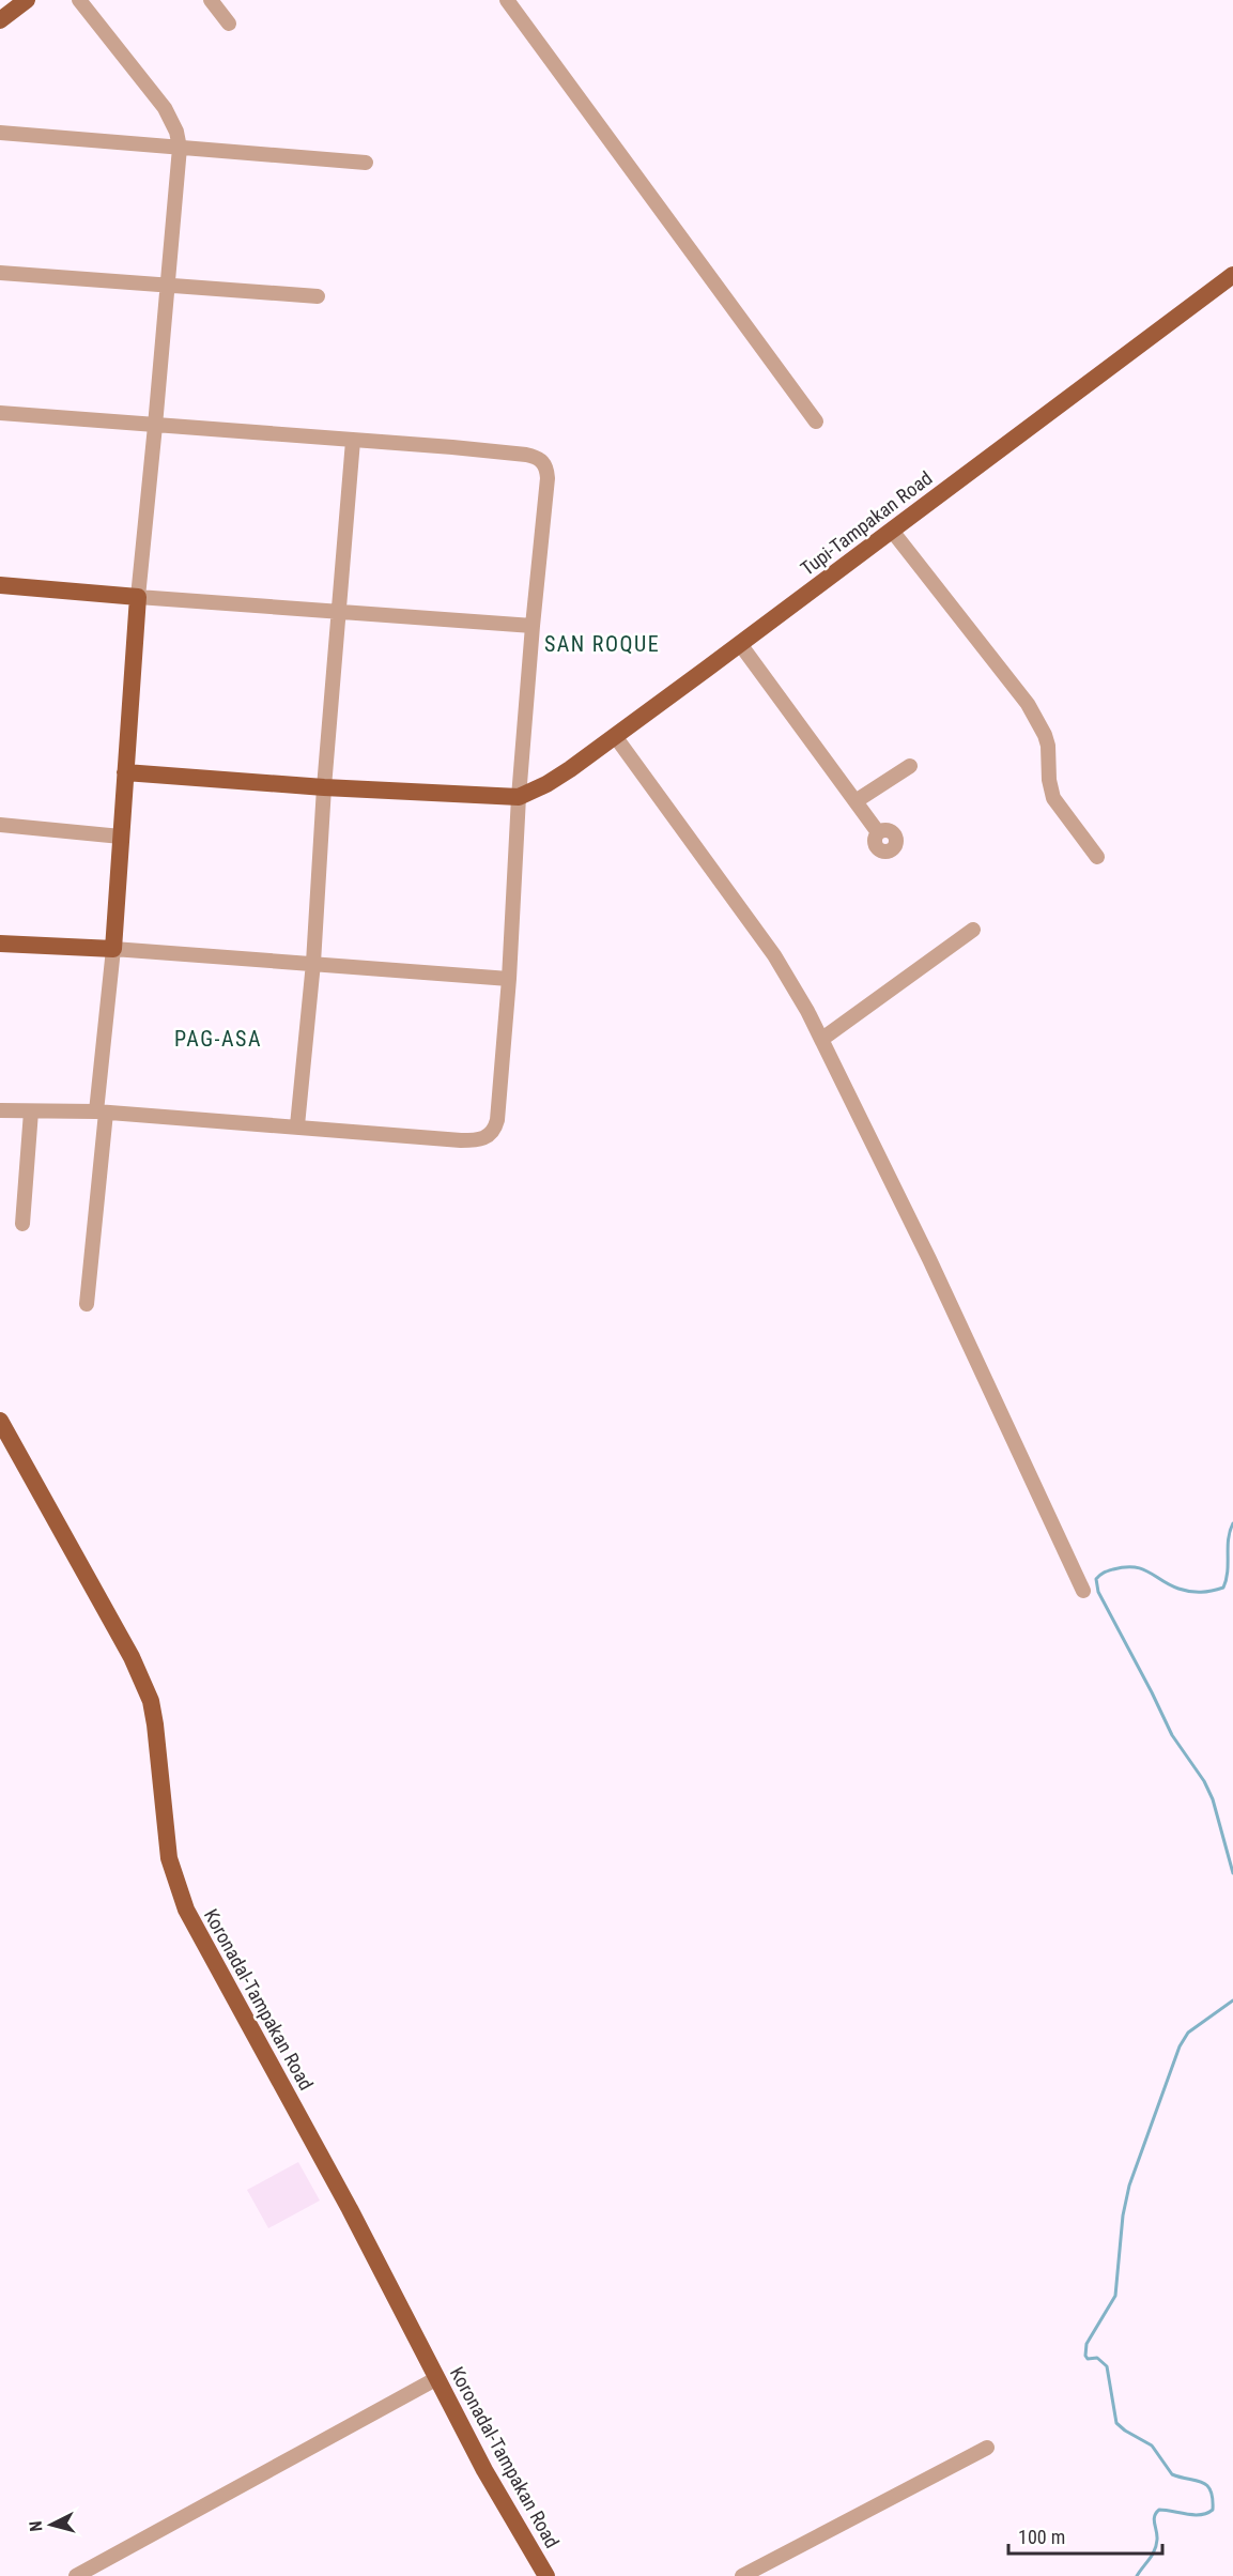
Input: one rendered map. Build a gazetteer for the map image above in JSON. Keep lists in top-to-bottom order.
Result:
{
  "streets": {
    "main road": ["Tupi-Tampakan Road", "Koronadal-Tampakan Road"]
  },
  "districts": ["SAN ROQUE", "PAG-ASA"],
  "scale_bar": "100 m",
  "north": "left"
}
